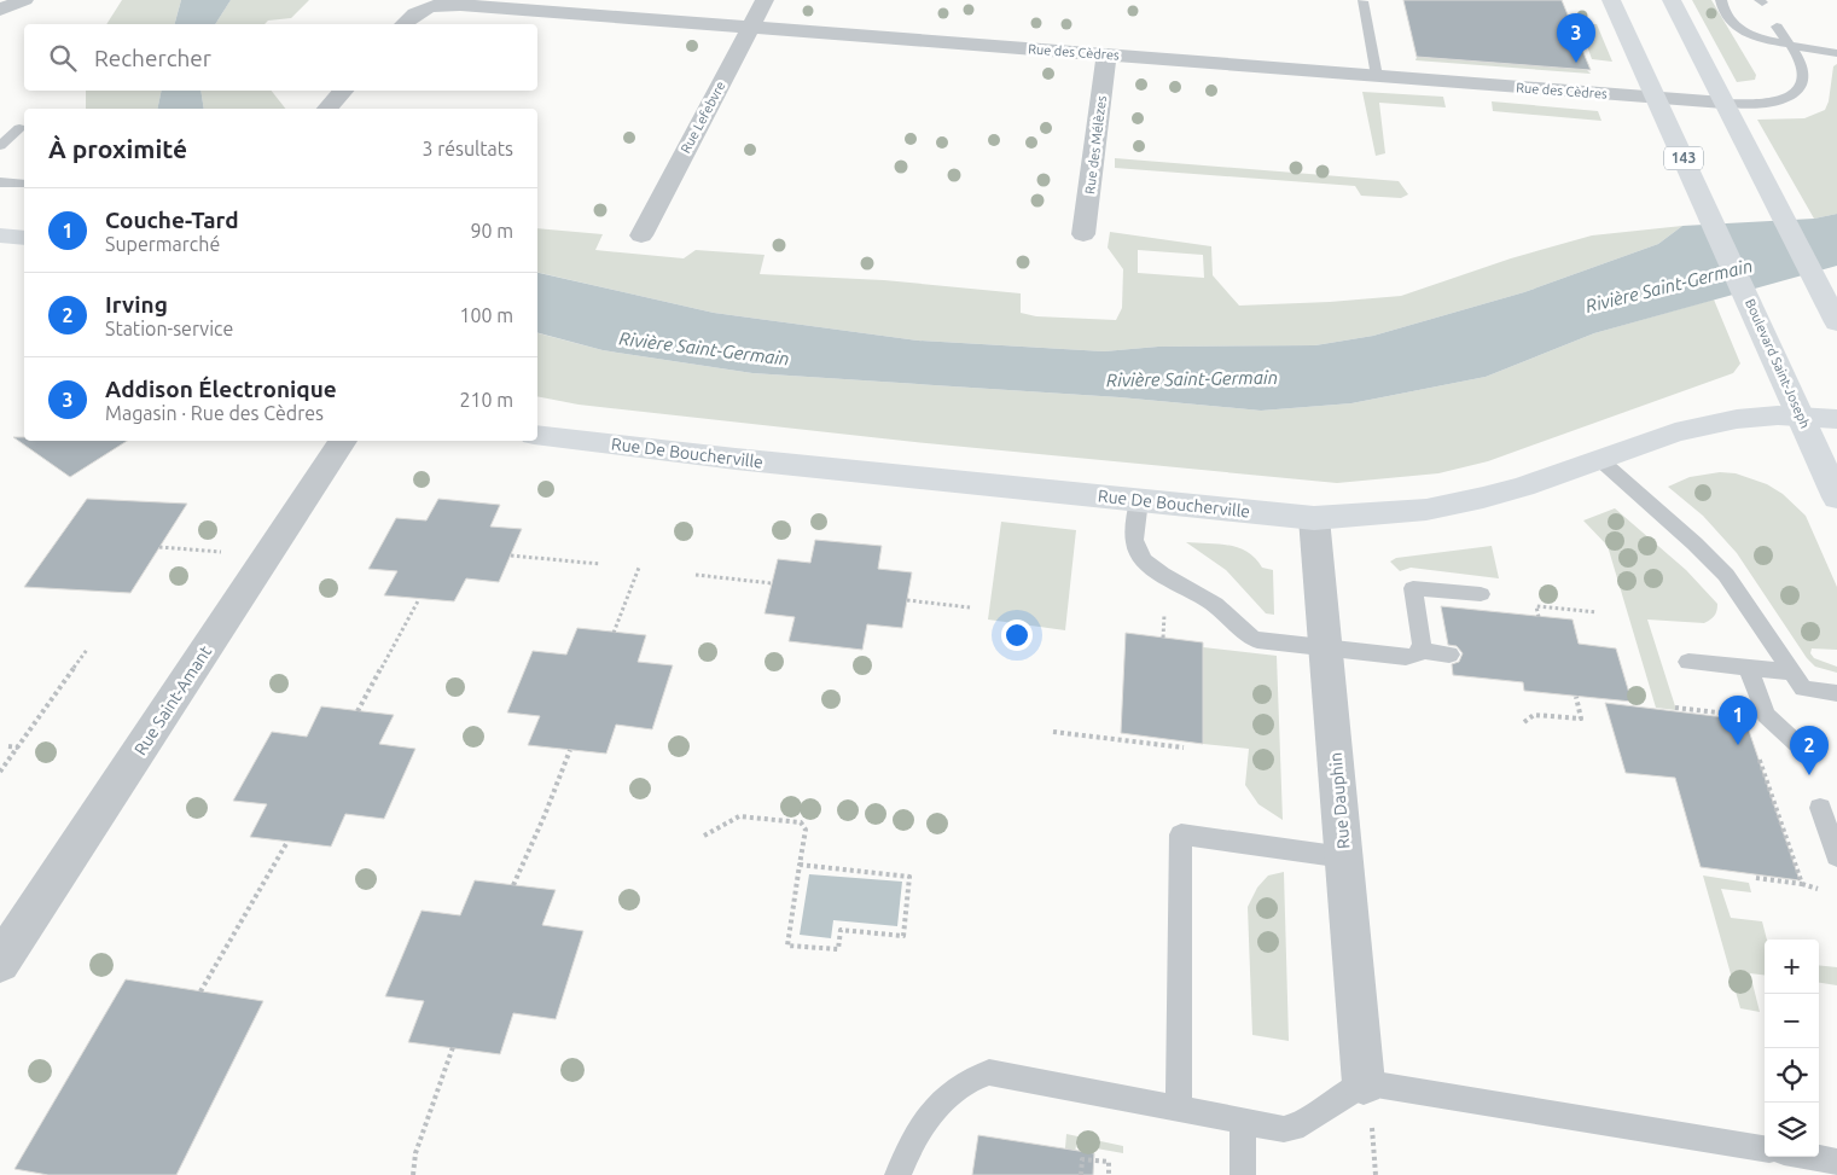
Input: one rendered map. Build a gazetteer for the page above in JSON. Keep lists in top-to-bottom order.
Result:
{
  "streets": {
    "main road": ["143", "Boulevard Saint-Joseph", "Rue De Boucherville"],
    "street": [
      "Rue des Cèdres",
      "Rue Lefebvre",
      "Rue des Mélèzes",
      "Rue Saint-Amant",
      "Rue Dauphin"
    ]
  },
  "crossings": [
    ["Rue des Cèdres", "Rue Lefebvre"],
    ["Rue des Cèdres", "Rue des Mélèzes"],
    ["Rue des Cèdres", "Boulevard Saint-Joseph"],
    ["Boulevard Saint-Joseph", "Rue De Boucherville"],
    ["Rue De Boucherville", "Rue Dauphin"]
  ],
  "water": ["Rivière Saint-Germain"],
  "page": {
    "pins": ["3", "1", "2"],
    "search": "Rechercher",
    "heading": ["À proximité", "3 résultats"],
    "list": [
      {
        "mark": "1",
        "name": "Couche-Tard",
        "note": "Supermarché",
        "value": "90 m"
      },
      {
        "mark": "2",
        "name": "Irving",
        "note": "Station-service",
        "value": "100 m"
      },
      {
        "mark": "3",
        "name": "Addison Électronique",
        "note": "Magasin · Rue des Cèdres",
        "value": "210 m"
      }
    ],
    "map_buttons": ["+", "−"]
  }
}
